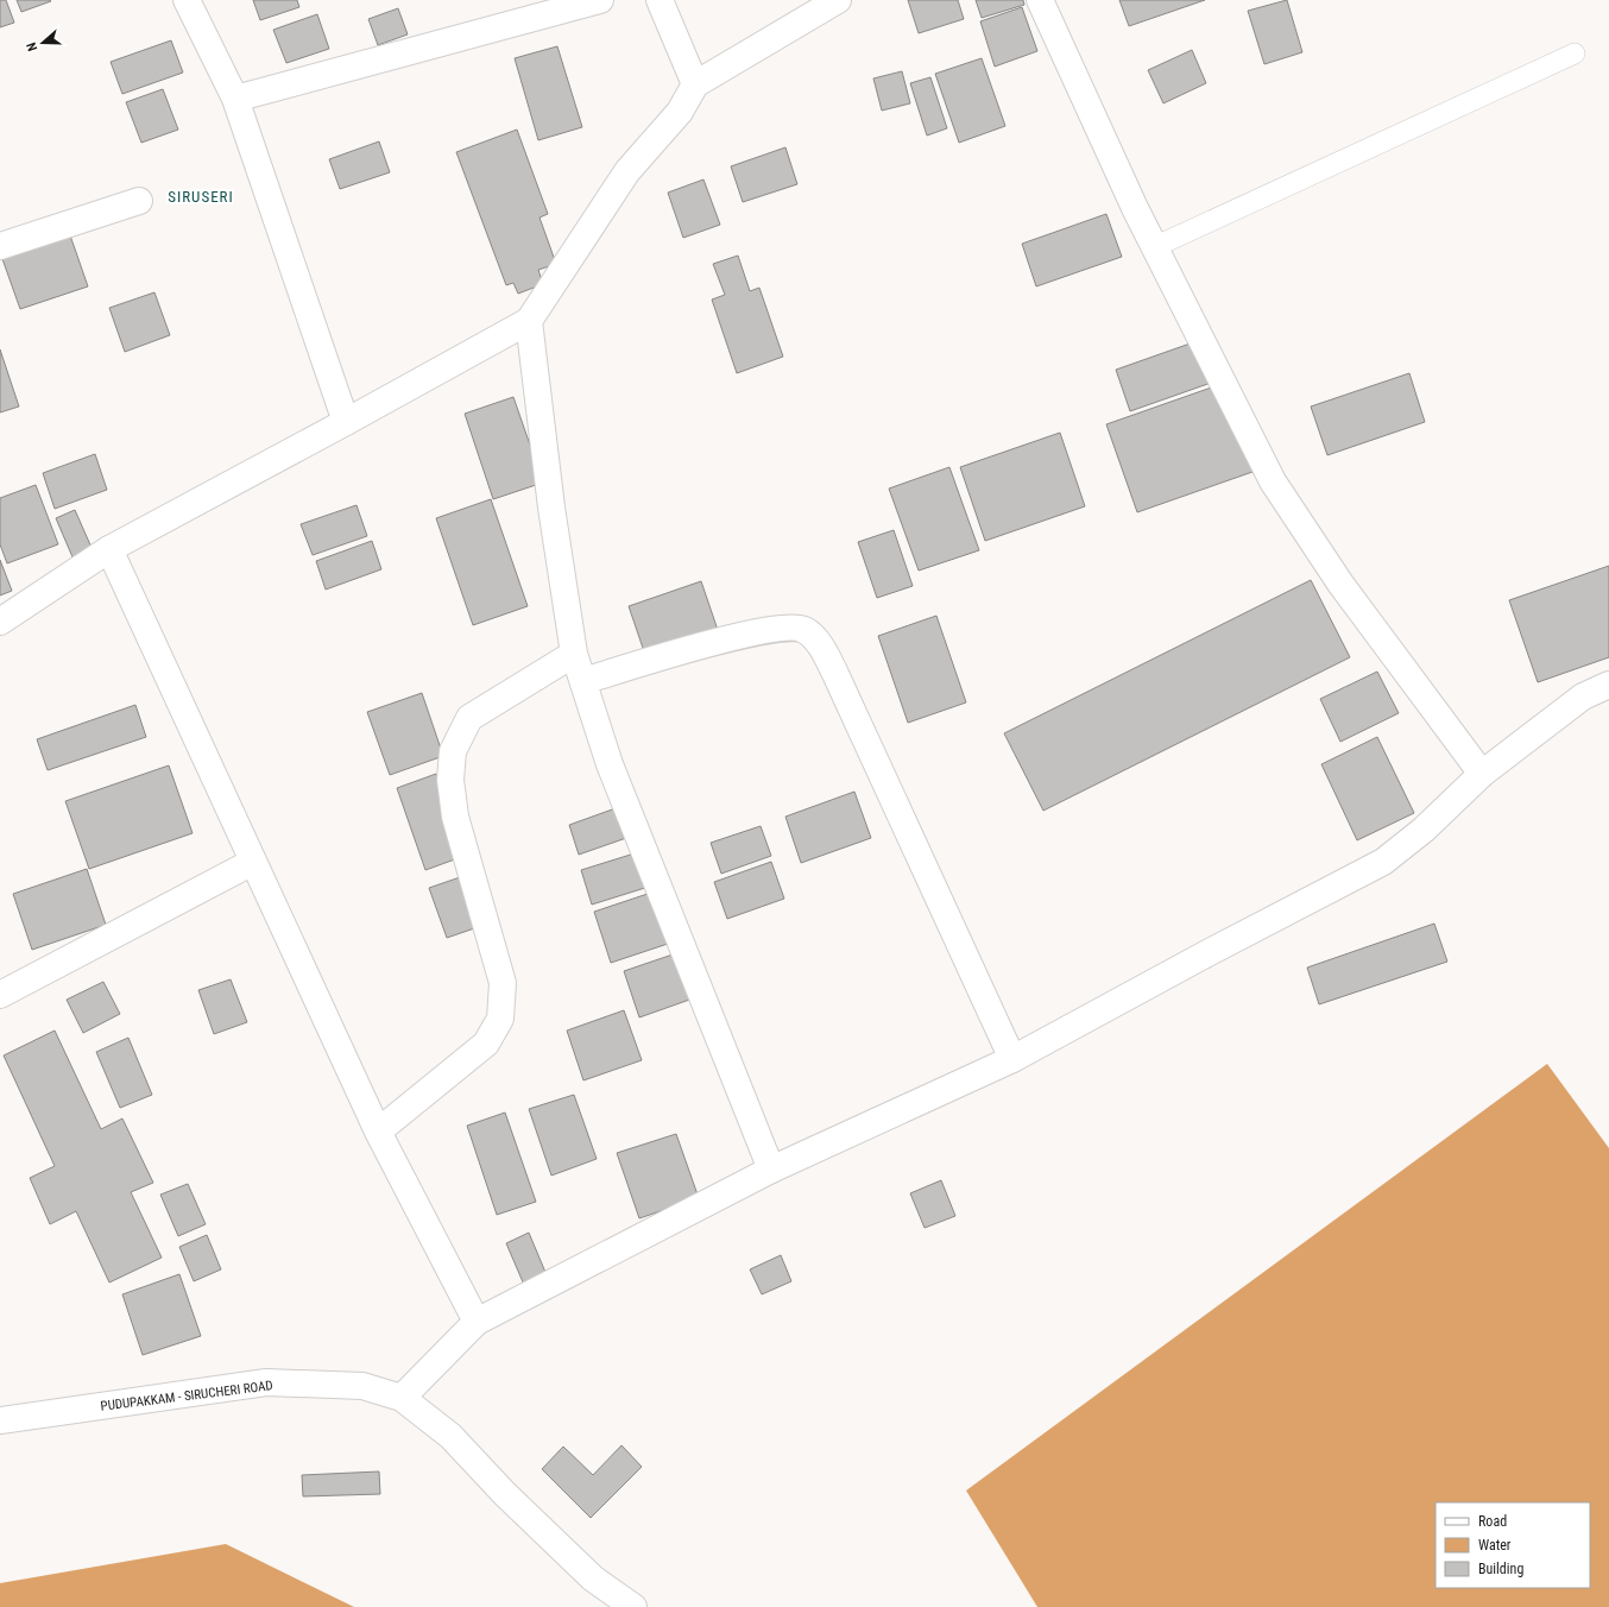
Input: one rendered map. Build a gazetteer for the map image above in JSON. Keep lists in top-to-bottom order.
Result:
{
  "streets": {
    "street": ["PUDUPAKKAM - SIRUCHERI ROAD"]
  },
  "districts": ["SIRUSERI"],
  "legend": ["Road", "Water", "Building"],
  "north": "left"
}
